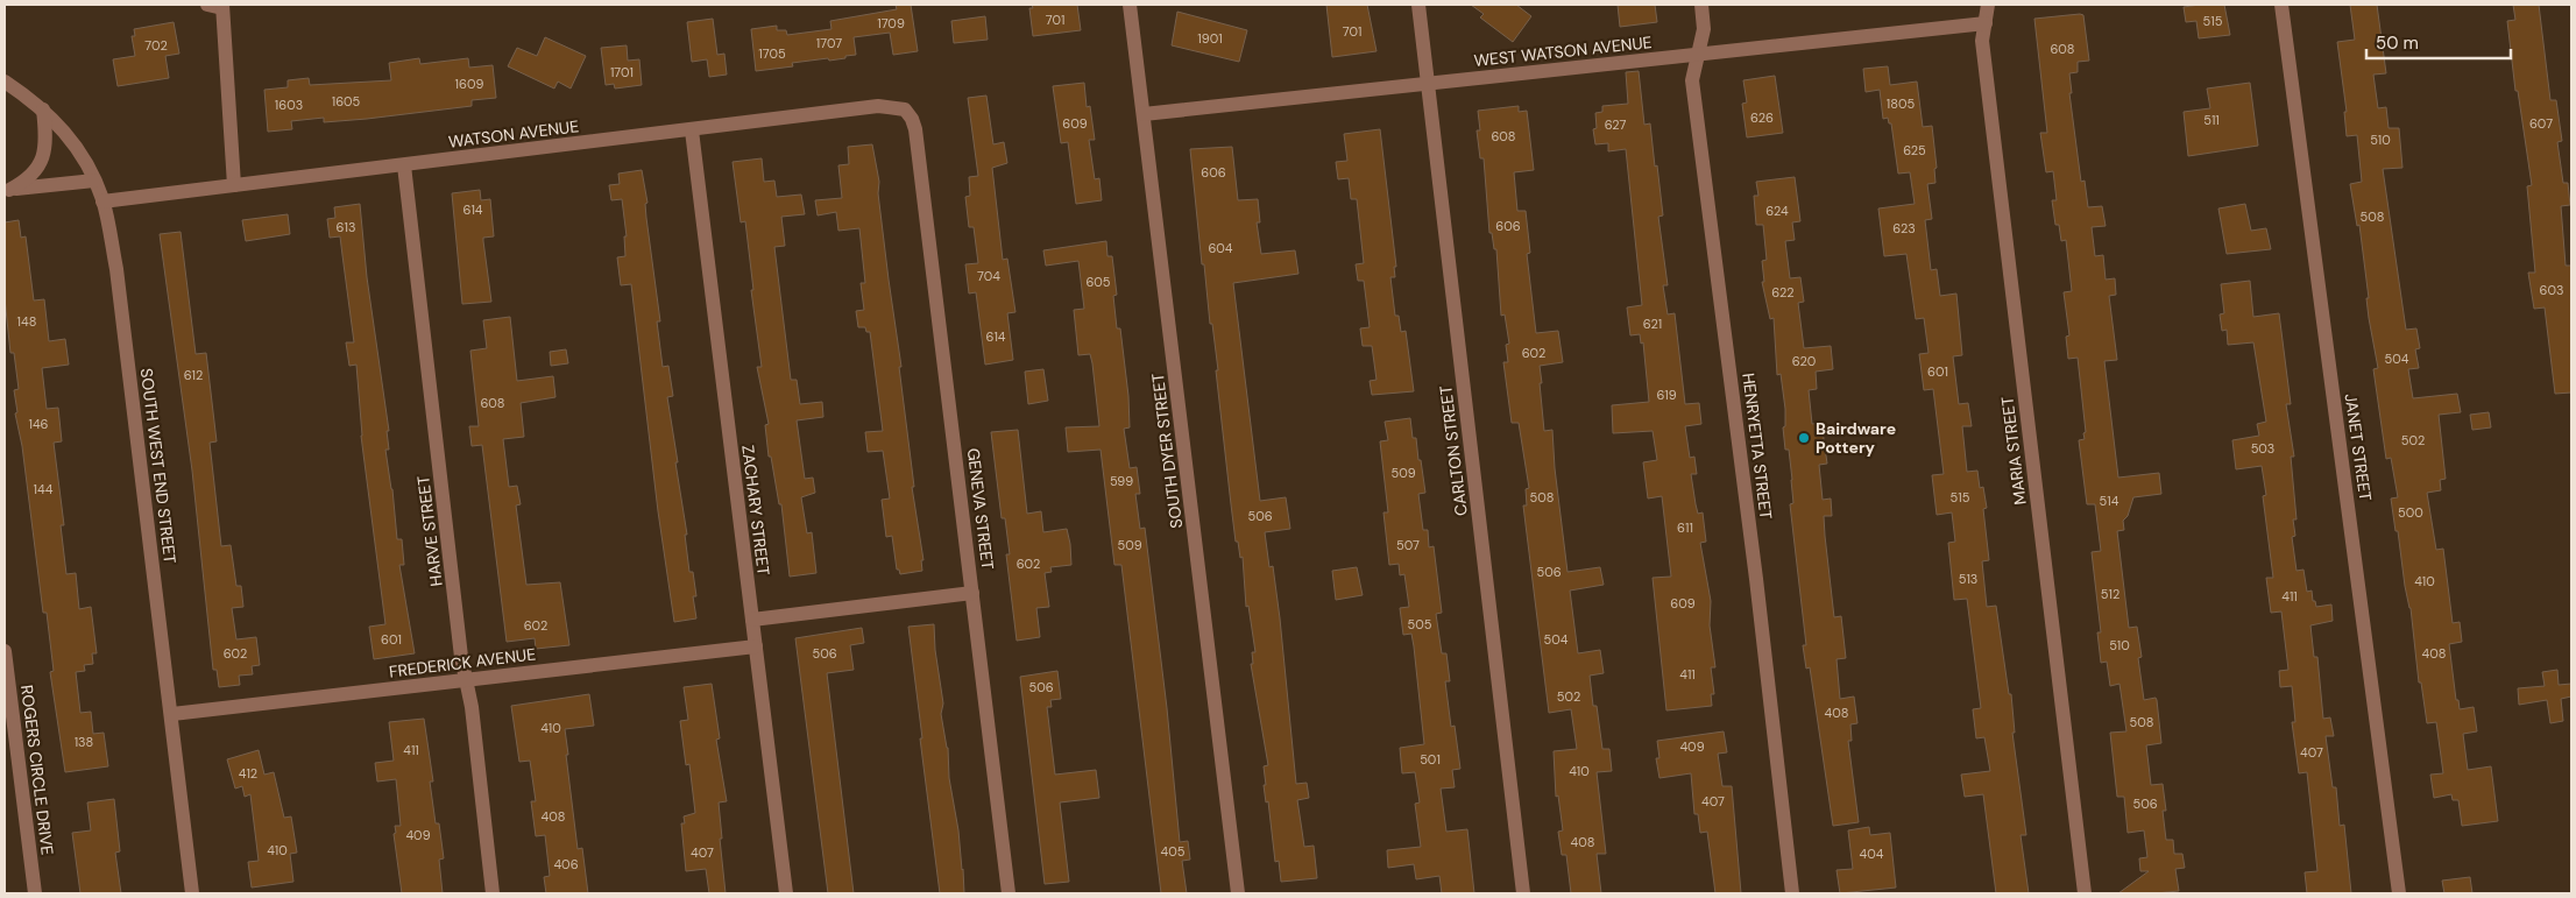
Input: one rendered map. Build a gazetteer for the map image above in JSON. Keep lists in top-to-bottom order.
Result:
{
  "streets": {
    "street": [
      "WEST WATSON AVENUE",
      "WATSON AVENUE",
      "HENRYETTA STREET",
      "JANET STREET",
      "SOUTH DYER STREET",
      "CARLTON STREET",
      "MARIA STREET",
      "SOUTH WEST END STREET",
      "GENEVA STREET",
      "ZACHARY STREET",
      "HARVE STREET",
      "FREDERICK AVENUE",
      "ROGERS CIRCLE DRIVE"
    ]
  },
  "crossings": [
    ["WEST WATSON AVENUE", "HENRYETTA STREET"],
    ["WEST WATSON AVENUE", "SOUTH DYER STREET"],
    ["WEST WATSON AVENUE", "CARLTON STREET"],
    ["WEST WATSON AVENUE", "MARIA STREET"],
    ["WATSON AVENUE", "SOUTH WEST END STREET"],
    ["WATSON AVENUE", "GENEVA STREET"],
    ["WATSON AVENUE", "ZACHARY STREET"],
    ["WATSON AVENUE", "HARVE STREET"],
    ["SOUTH WEST END STREET", "FREDERICK AVENUE"],
    ["ZACHARY STREET", "FREDERICK AVENUE"],
    ["HARVE STREET", "FREDERICK AVENUE"]
  ],
  "places": ["Bairdware Pottery"],
  "house_numbers": [
    "701",
    "515",
    "1709",
    "701",
    "1901",
    "1707",
    "702",
    "608",
    "1705",
    "1701",
    "1609",
    "1605",
    "1805",
    "1603",
    "626",
    "511",
    "609",
    "607",
    "627",
    "608",
    "510",
    "625",
    "606",
    "614",
    "624",
    "508",
    "606",
    "613",
    "623",
    "604",
    "704",
    "605",
    "603",
    "622",
    "148",
    "621",
    "614",
    "602",
    "504",
    "620",
    "601",
    "612",
    "619",
    "608",
    "146",
    "502",
    "503",
    "509",
    "599",
    "144",
    "508",
    "515",
    "514",
    "500",
    "506",
    "611",
    "509",
    "507",
    "602",
    "506",
    "513",
    "410",
    "512",
    "411",
    "609",
    "505",
    "602",
    "601",
    "504",
    "510",
    "602",
    "506",
    "408",
    "411",
    "506",
    "502",
    "408",
    "508",
    "410",
    "138",
    "409",
    "411",
    "407",
    "501",
    "410",
    "412",
    "407",
    "506",
    "408",
    "409",
    "408",
    "410",
    "405",
    "407",
    "404",
    "406"
  ],
  "scale_bar": "50 m"
}
